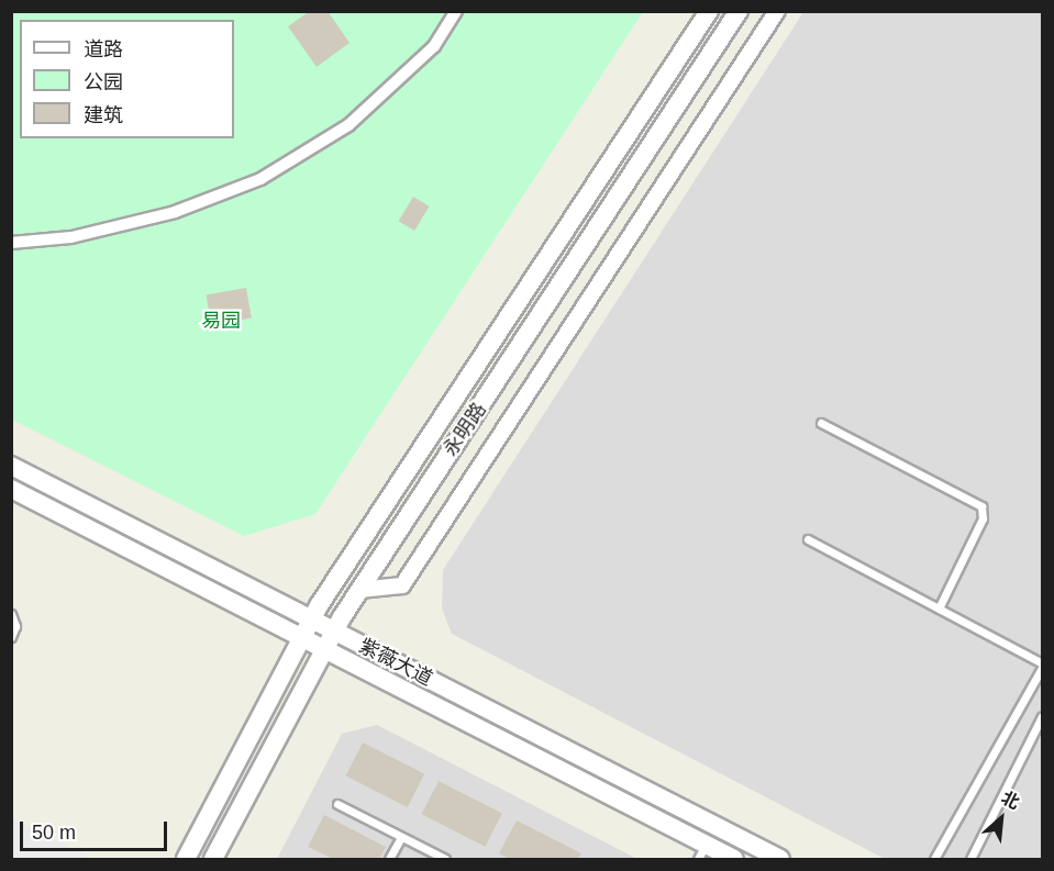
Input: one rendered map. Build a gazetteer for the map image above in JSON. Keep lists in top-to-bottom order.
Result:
{
  "streets": {
    "street": ["永明路", "紫薇大道"]
  },
  "crossings": [
    ["永明路", "紫薇大道"]
  ],
  "parks": ["易园"],
  "legend": ["道路", "公园", "建筑"],
  "scale_bar": "50 m",
  "north": "top right"
}
